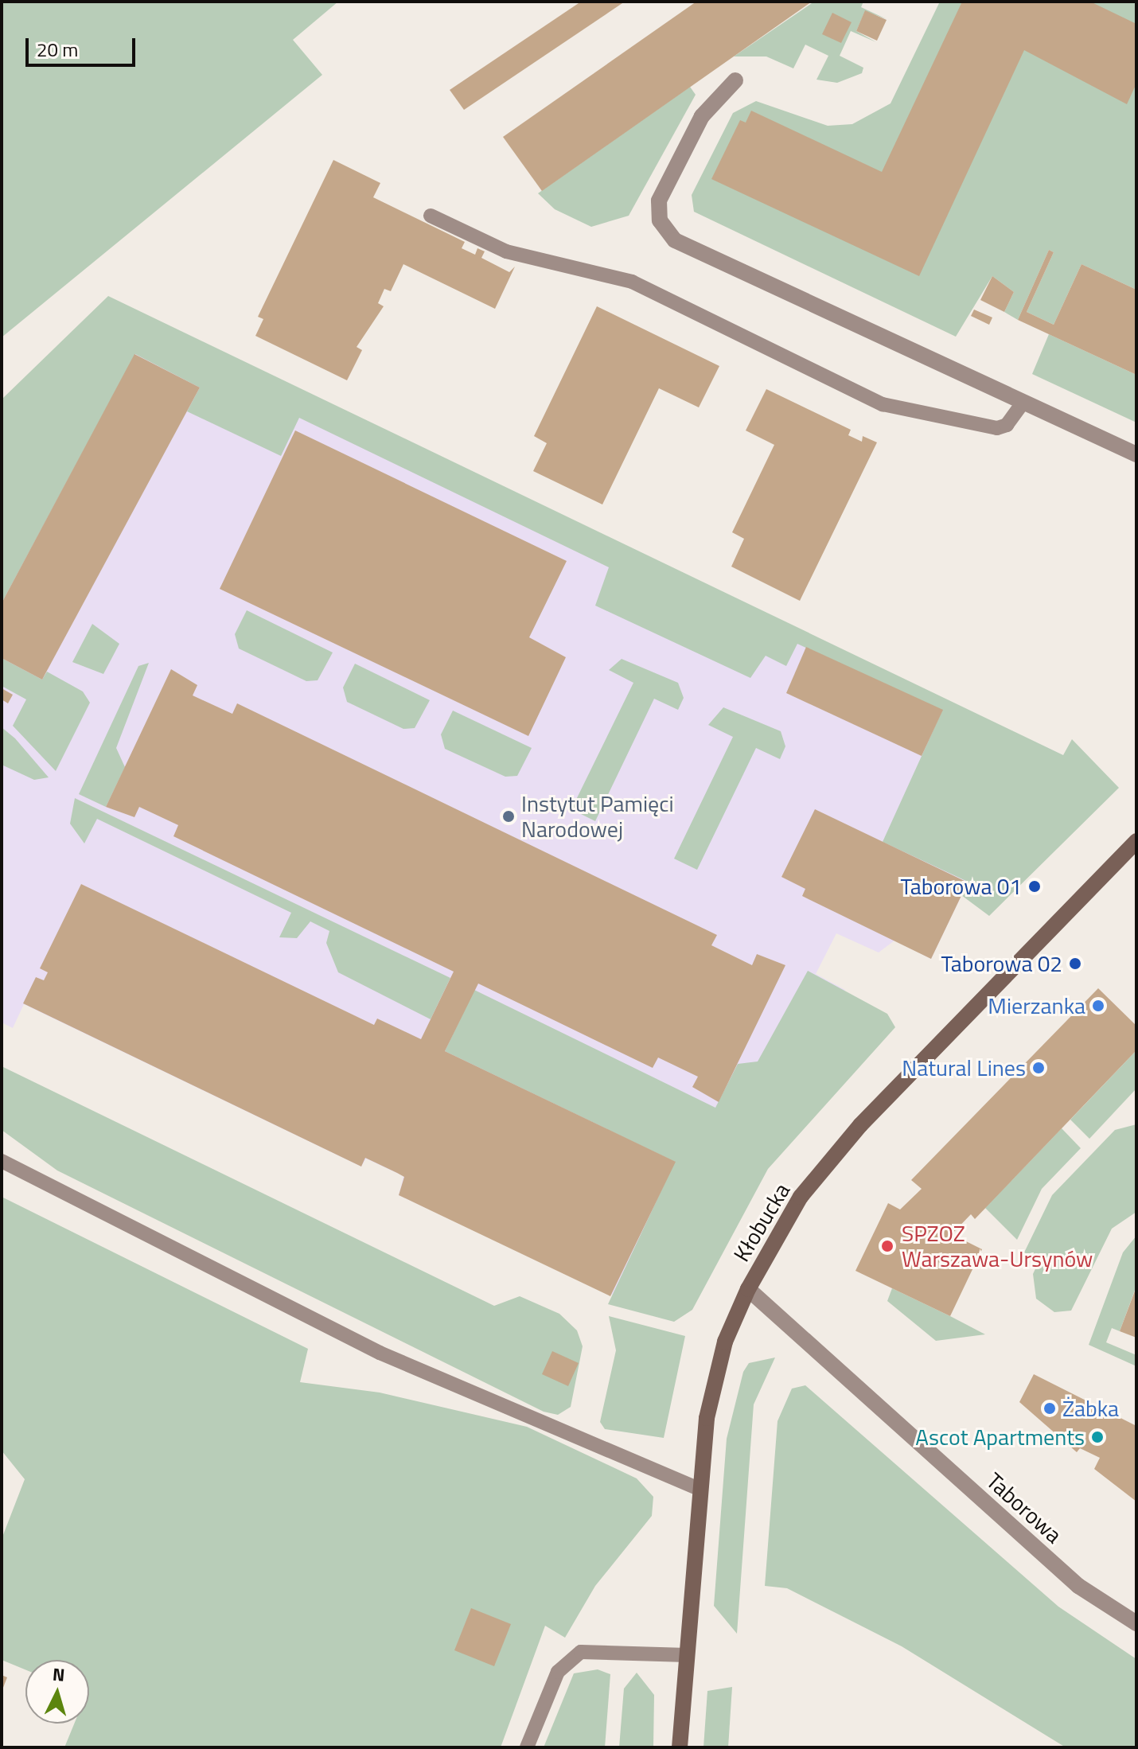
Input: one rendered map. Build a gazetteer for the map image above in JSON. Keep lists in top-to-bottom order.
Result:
{
  "streets": {
    "street": ["Kłobucka", "Taborowa"]
  },
  "crossings": [
    ["Kłobucka", "Taborowa"]
  ],
  "places": [
    "Instytut Pamięci Narodowej",
    "Taborowa 01",
    "Taborowa 02",
    "Mierzanka",
    "Natural Lines",
    "SPZOZ Warszawa-Ursynów",
    "Żabka",
    "Ascot Apartments"
  ],
  "scale_bar": "20 m",
  "north": "top"
}
